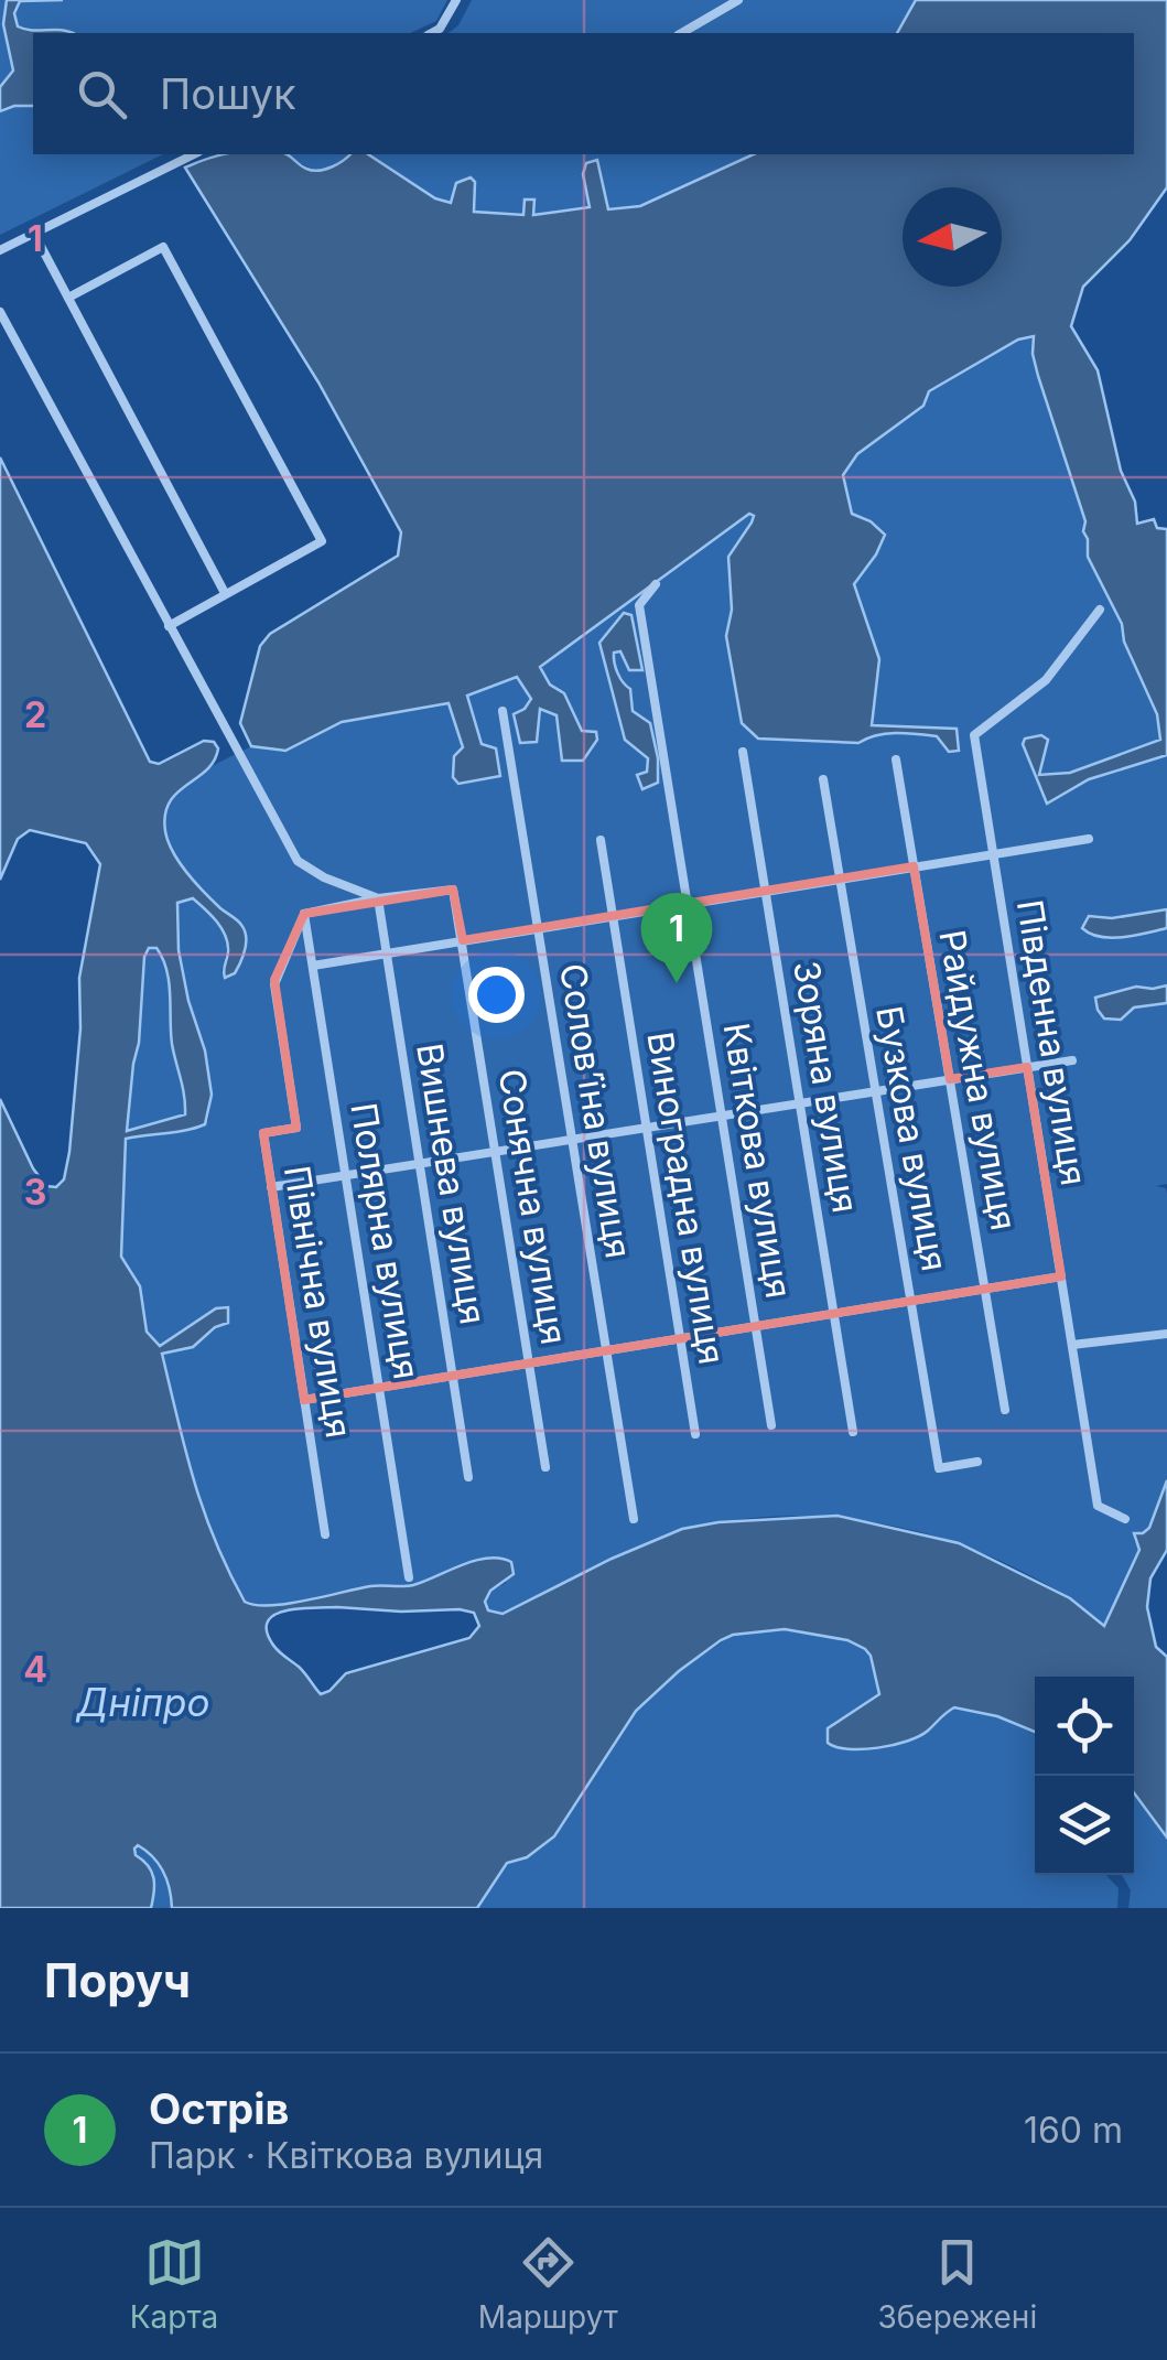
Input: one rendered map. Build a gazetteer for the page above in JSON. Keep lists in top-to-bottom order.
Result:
{
  "streets": {
    "street": [
      "Південна вулиця",
      "Райдужна вулиця",
      "Зоряна вулиця",
      "Соловʼїна вулиця",
      "Бузкова вулиця",
      "Квіткова вулиця",
      "Вишнева вулиця",
      "Виноградна вулиця",
      "Сонячна вулиця",
      "Полярна вулиця",
      "Північна вулиця"
    ]
  },
  "crossings": [
    ["Вишнева вулиця", "Сонячна вулиця"],
    ["Полярна вулиця", "Північна вулиця"]
  ],
  "water": ["Дніпро"],
  "north": "left",
  "page": {
    "search": "Пошук",
    "pins": "1",
    "heading": "Поруч",
    "list": [
      {
        "mark": "1",
        "name": "Острів",
        "note": "Парк · Квіткова вулиця",
        "value": "160 m"
      }
    ],
    "nav": ["Карта", "Маршрут", "Збережені"]
  },
  "grid": {
    "rows": [
      "1",
      "2",
      "3",
      "4"
    ]
  }
}
